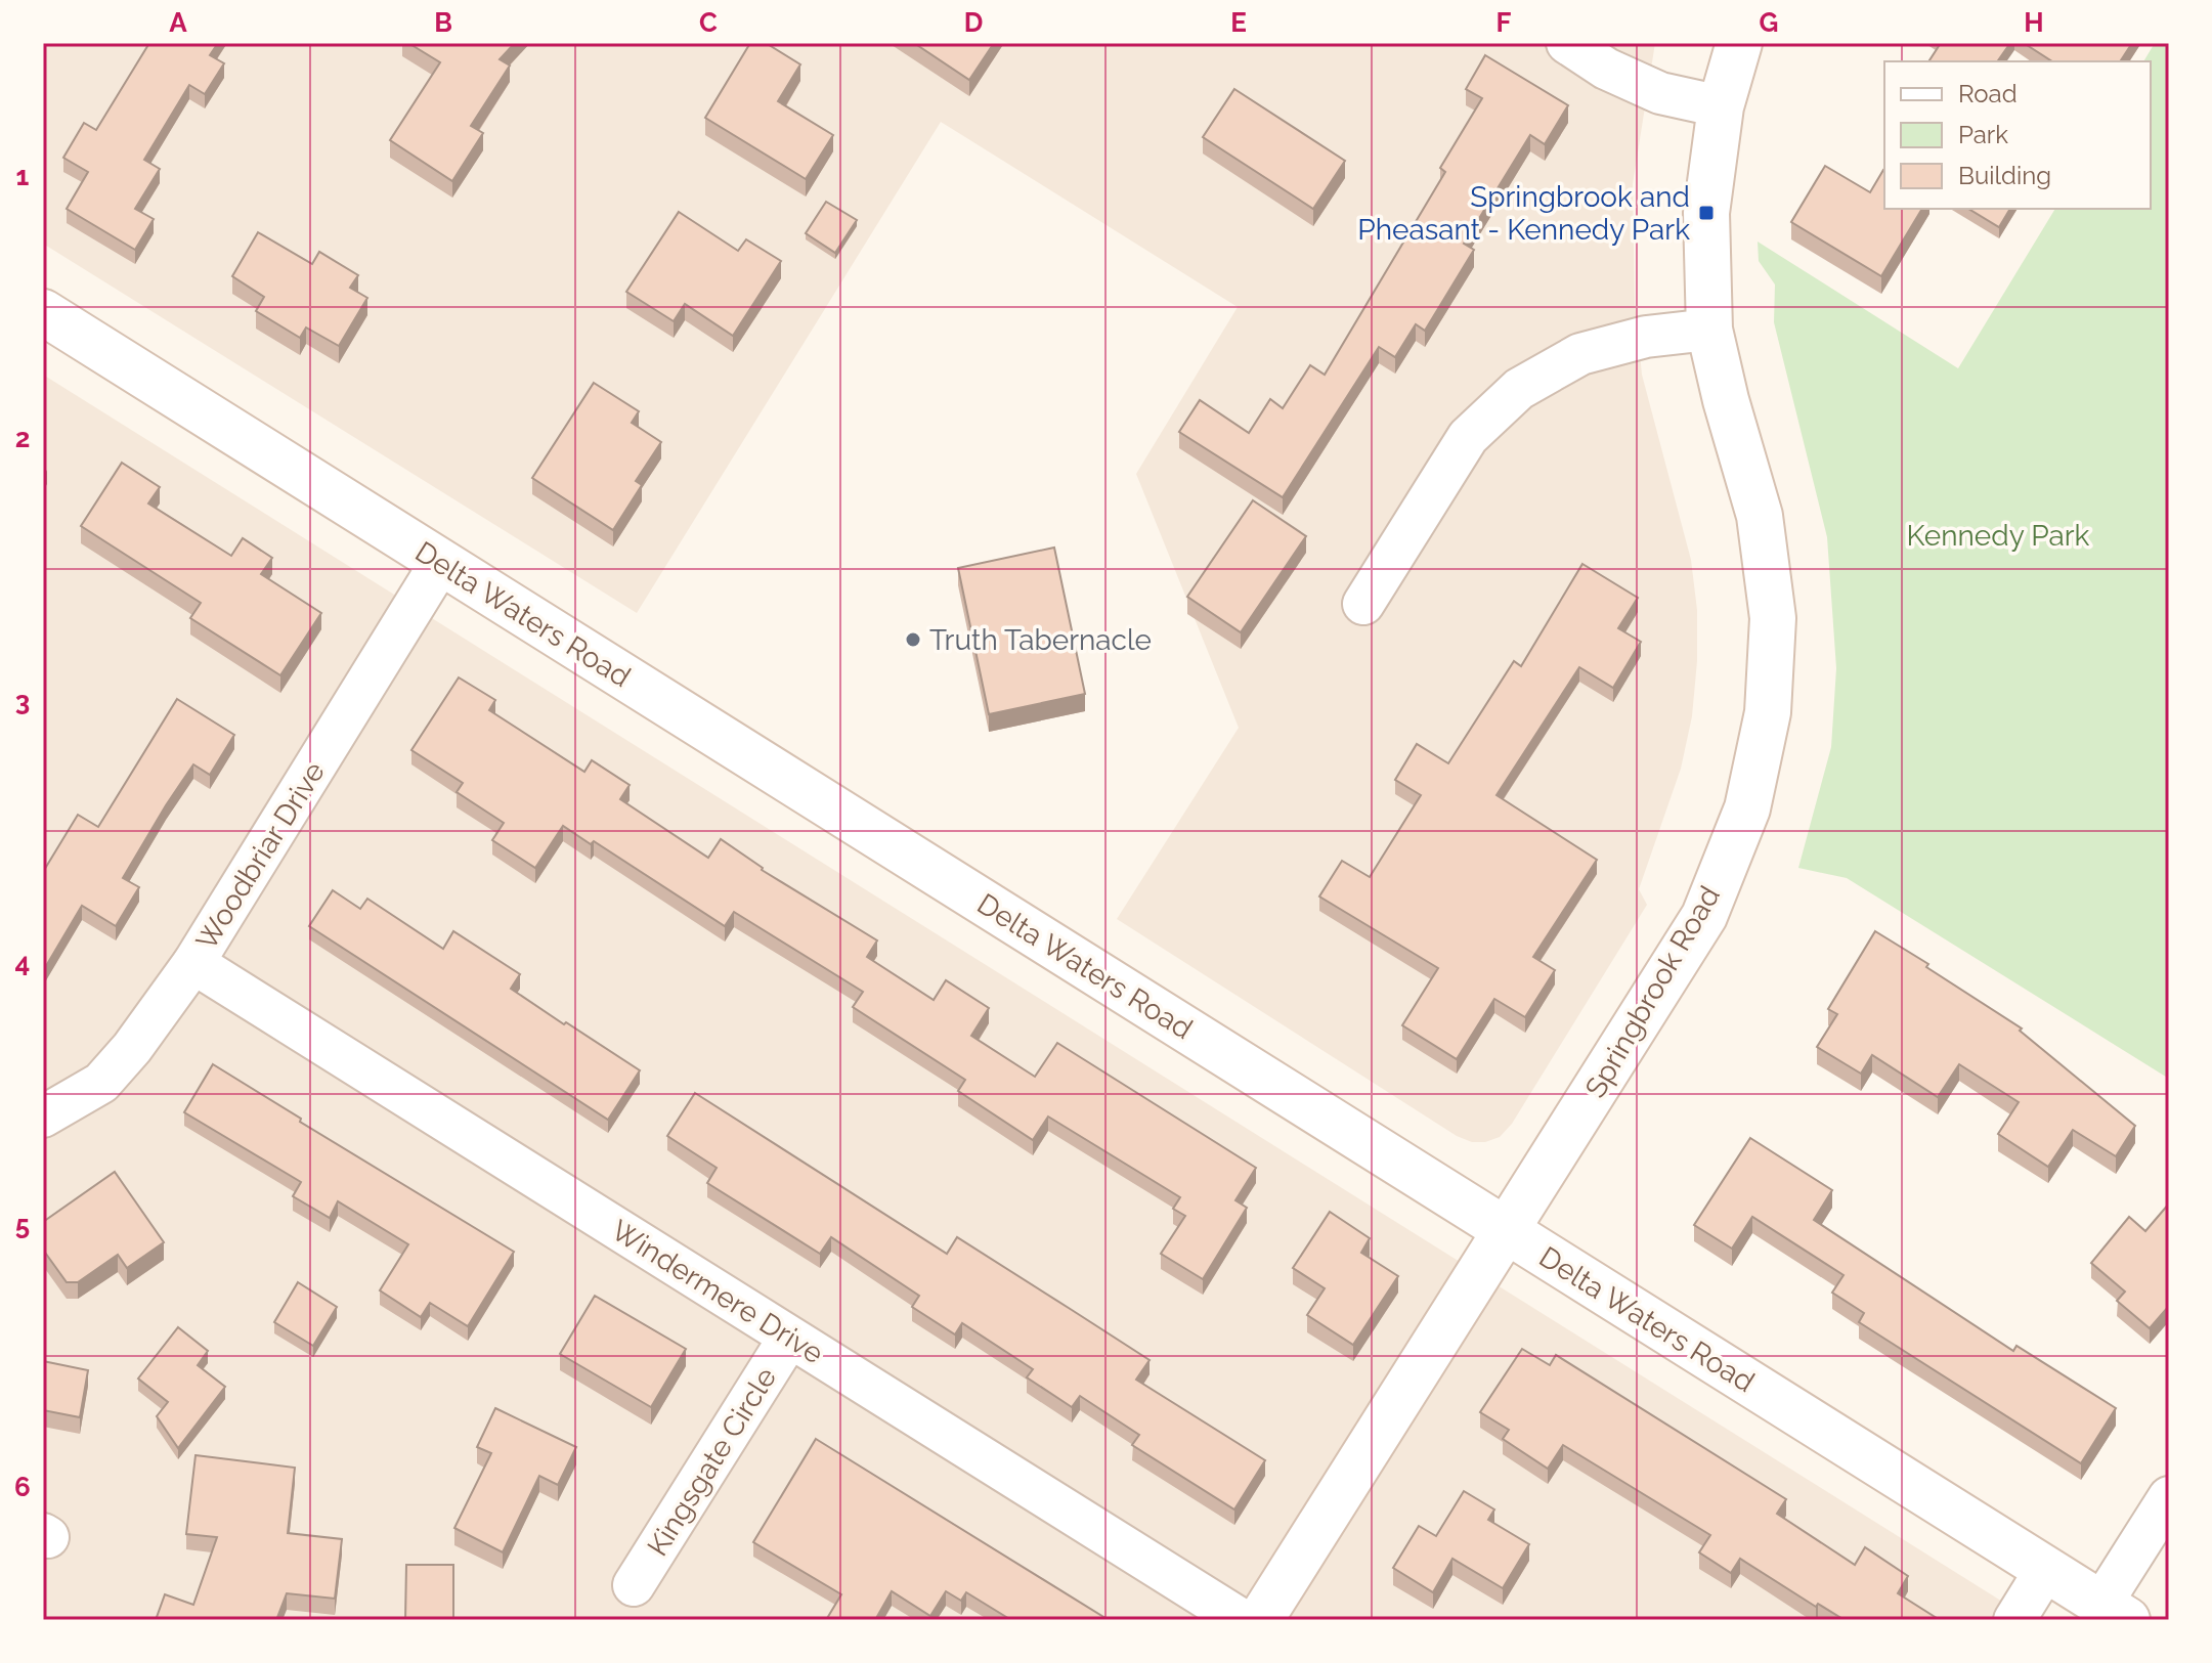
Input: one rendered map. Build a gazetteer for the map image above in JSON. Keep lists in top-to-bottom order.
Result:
{
  "streets": {
    "main road": ["Delta Waters Road", "Springbrook Road"],
    "street": ["Woodbriar Drive", "Windermere Drive", "Kingsgate Circle"]
  },
  "crossings": [
    ["Delta Waters Road", "Woodbriar Drive"],
    ["Delta Waters Road", "Springbrook Road"],
    ["Woodbriar Drive", "Windermere Drive"],
    ["Windermere Drive", "Kingsgate Circle"]
  ],
  "parks": ["Kennedy Park"],
  "places": {
    "transit": ["Springbrook and Pheasant - Kennedy Park"],
    "other": ["Truth Tabernacle"]
  },
  "legend": ["Road", "Park", "Building"],
  "grid": {
    "columns": [
      "A",
      "B",
      "C",
      "D",
      "E",
      "F",
      "G",
      "H"
    ],
    "rows": [
      "1",
      "2",
      "3",
      "4",
      "5",
      "6"
    ]
  }
}
